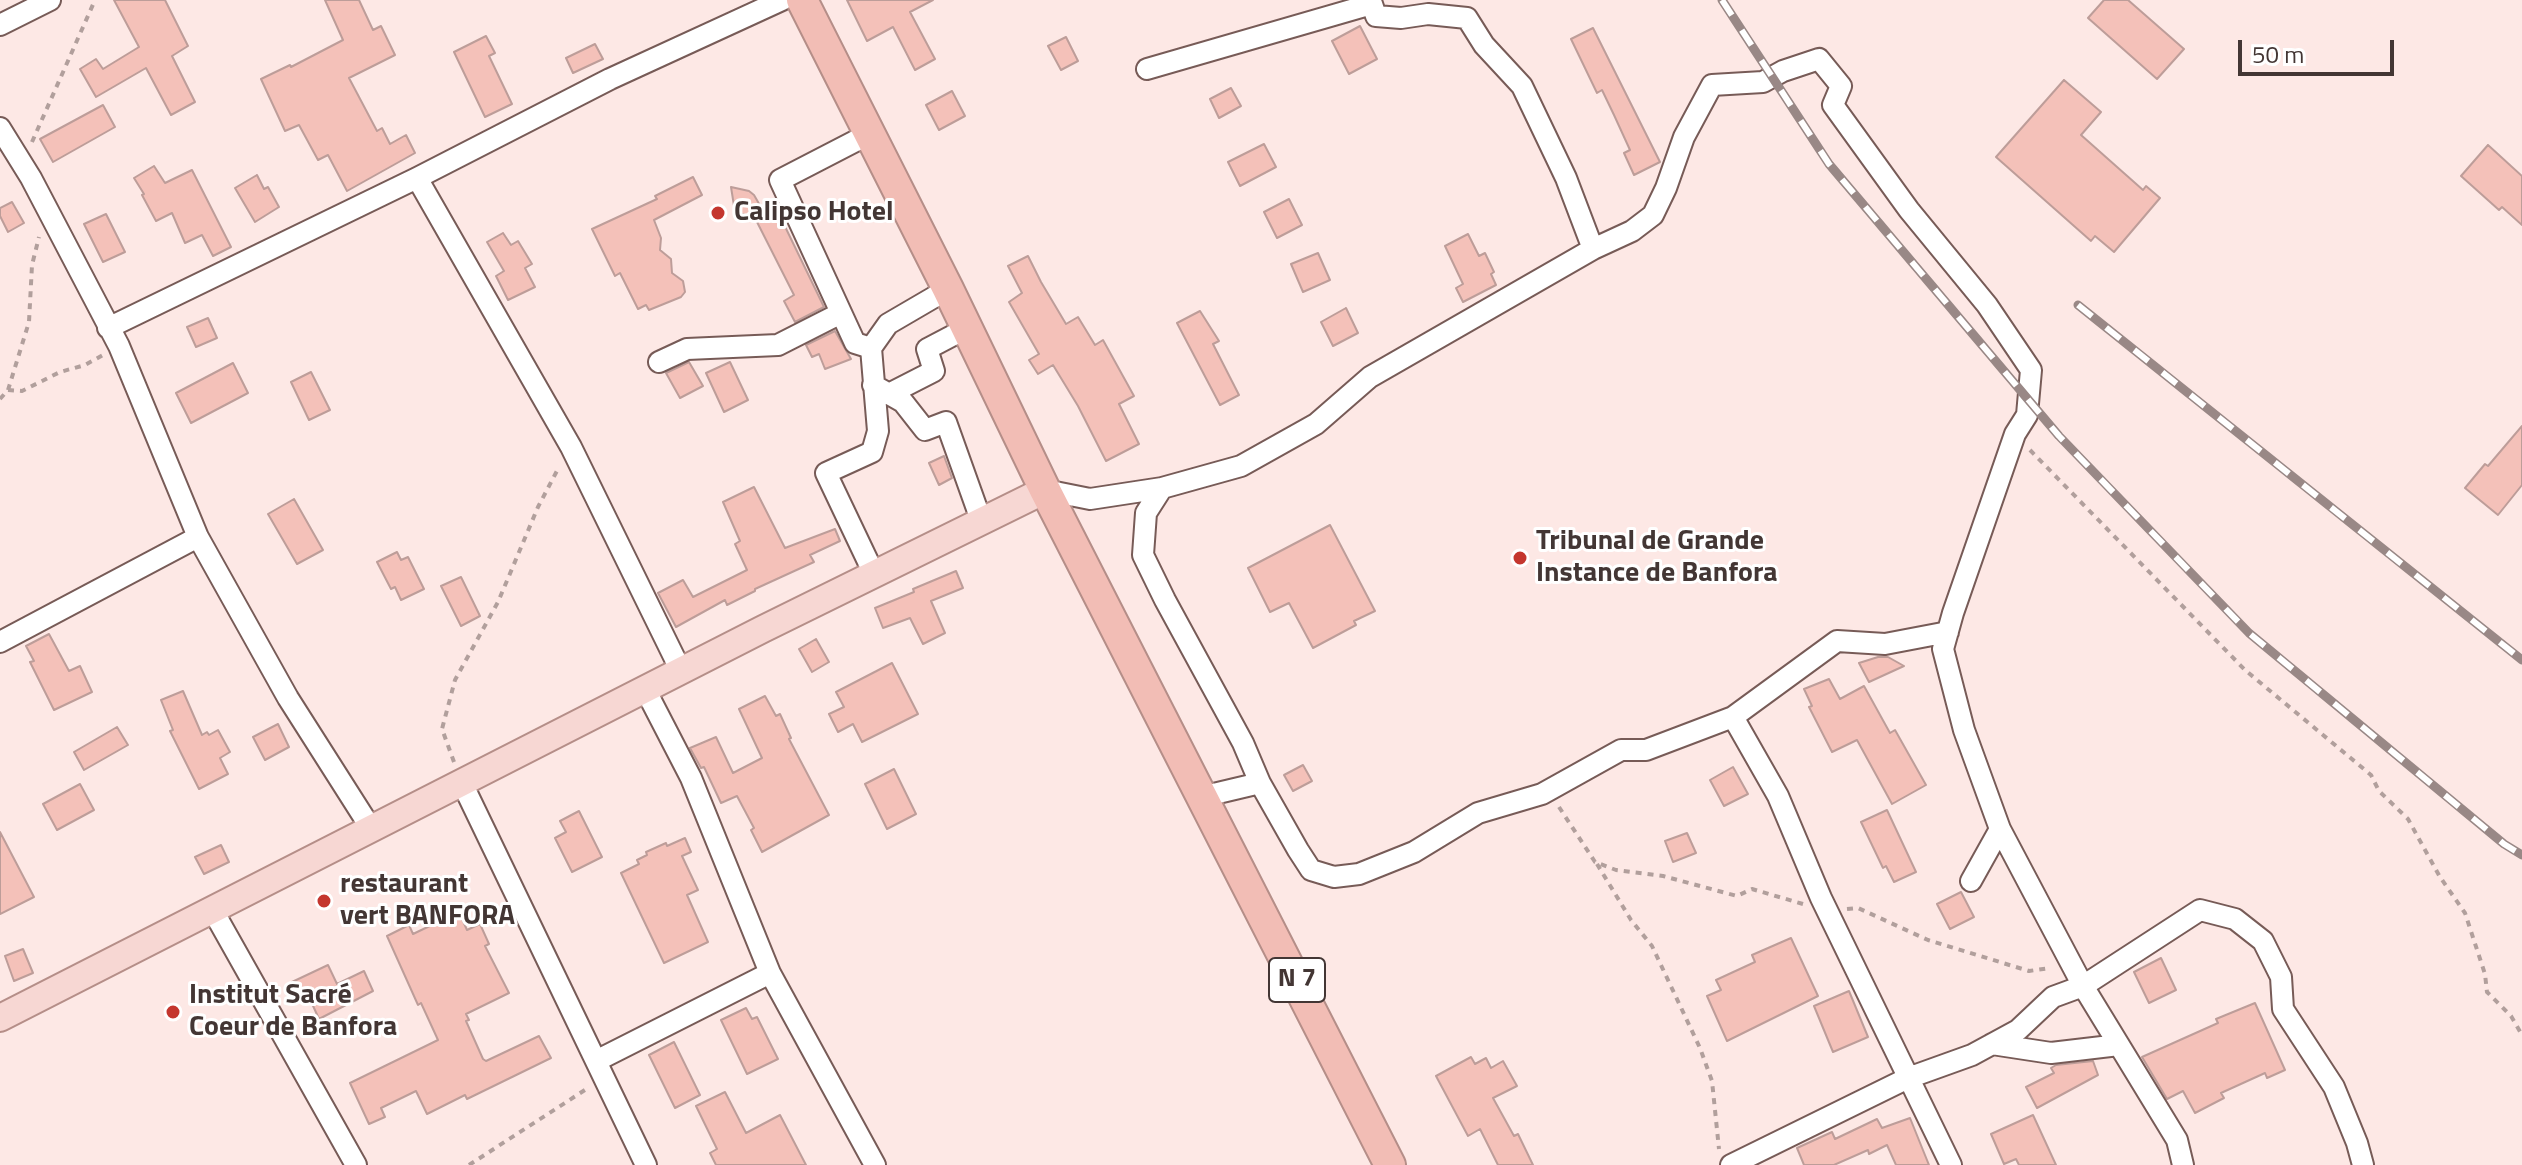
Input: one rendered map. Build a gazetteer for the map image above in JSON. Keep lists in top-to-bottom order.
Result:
{
  "streets": {
    "highway": ["N 7"]
  },
  "places": [
    "Calipso Hotel",
    "Tribunal de Grande Instance de Banfora",
    "restaurant vert BANFORA",
    "Institut Sacré Coeur de Banfora"
  ],
  "scale_bar": "50 m"
}
